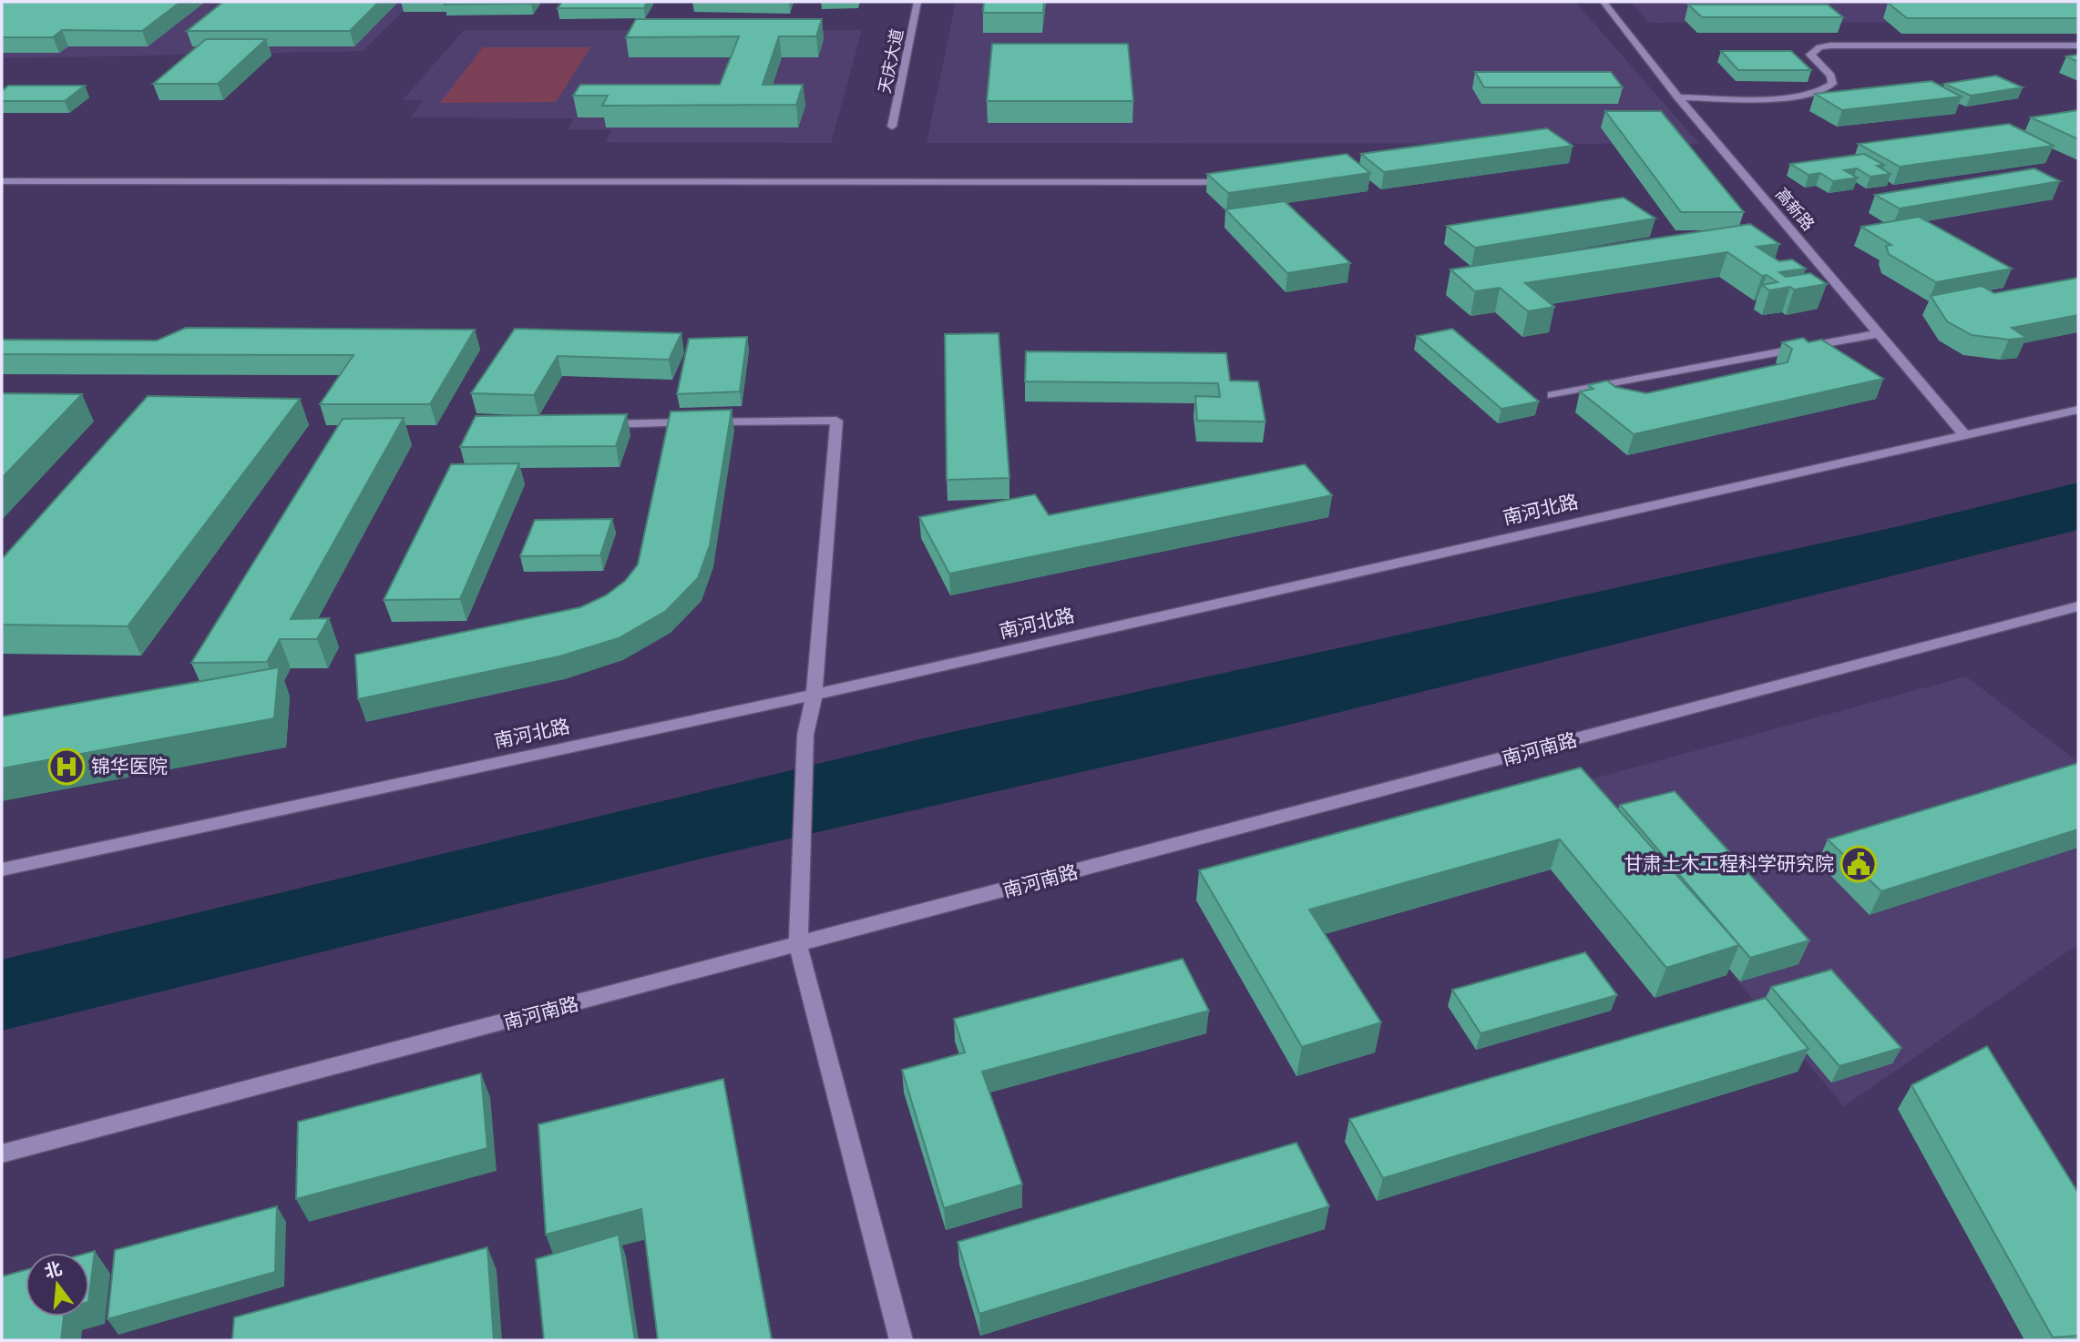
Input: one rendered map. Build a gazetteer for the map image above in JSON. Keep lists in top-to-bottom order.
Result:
{
  "streets": {
    "street": [
      "天庆大道",
      "高新路",
      "南河北路",
      "南河南路"
    ]
  },
  "crossings": [
    ["高新路", "南河北路"]
  ],
  "places": {
    "hospital": ["锦华医院"],
    "public building": ["甘肃土木工程科学研究院"]
  },
  "north": "top"
}
